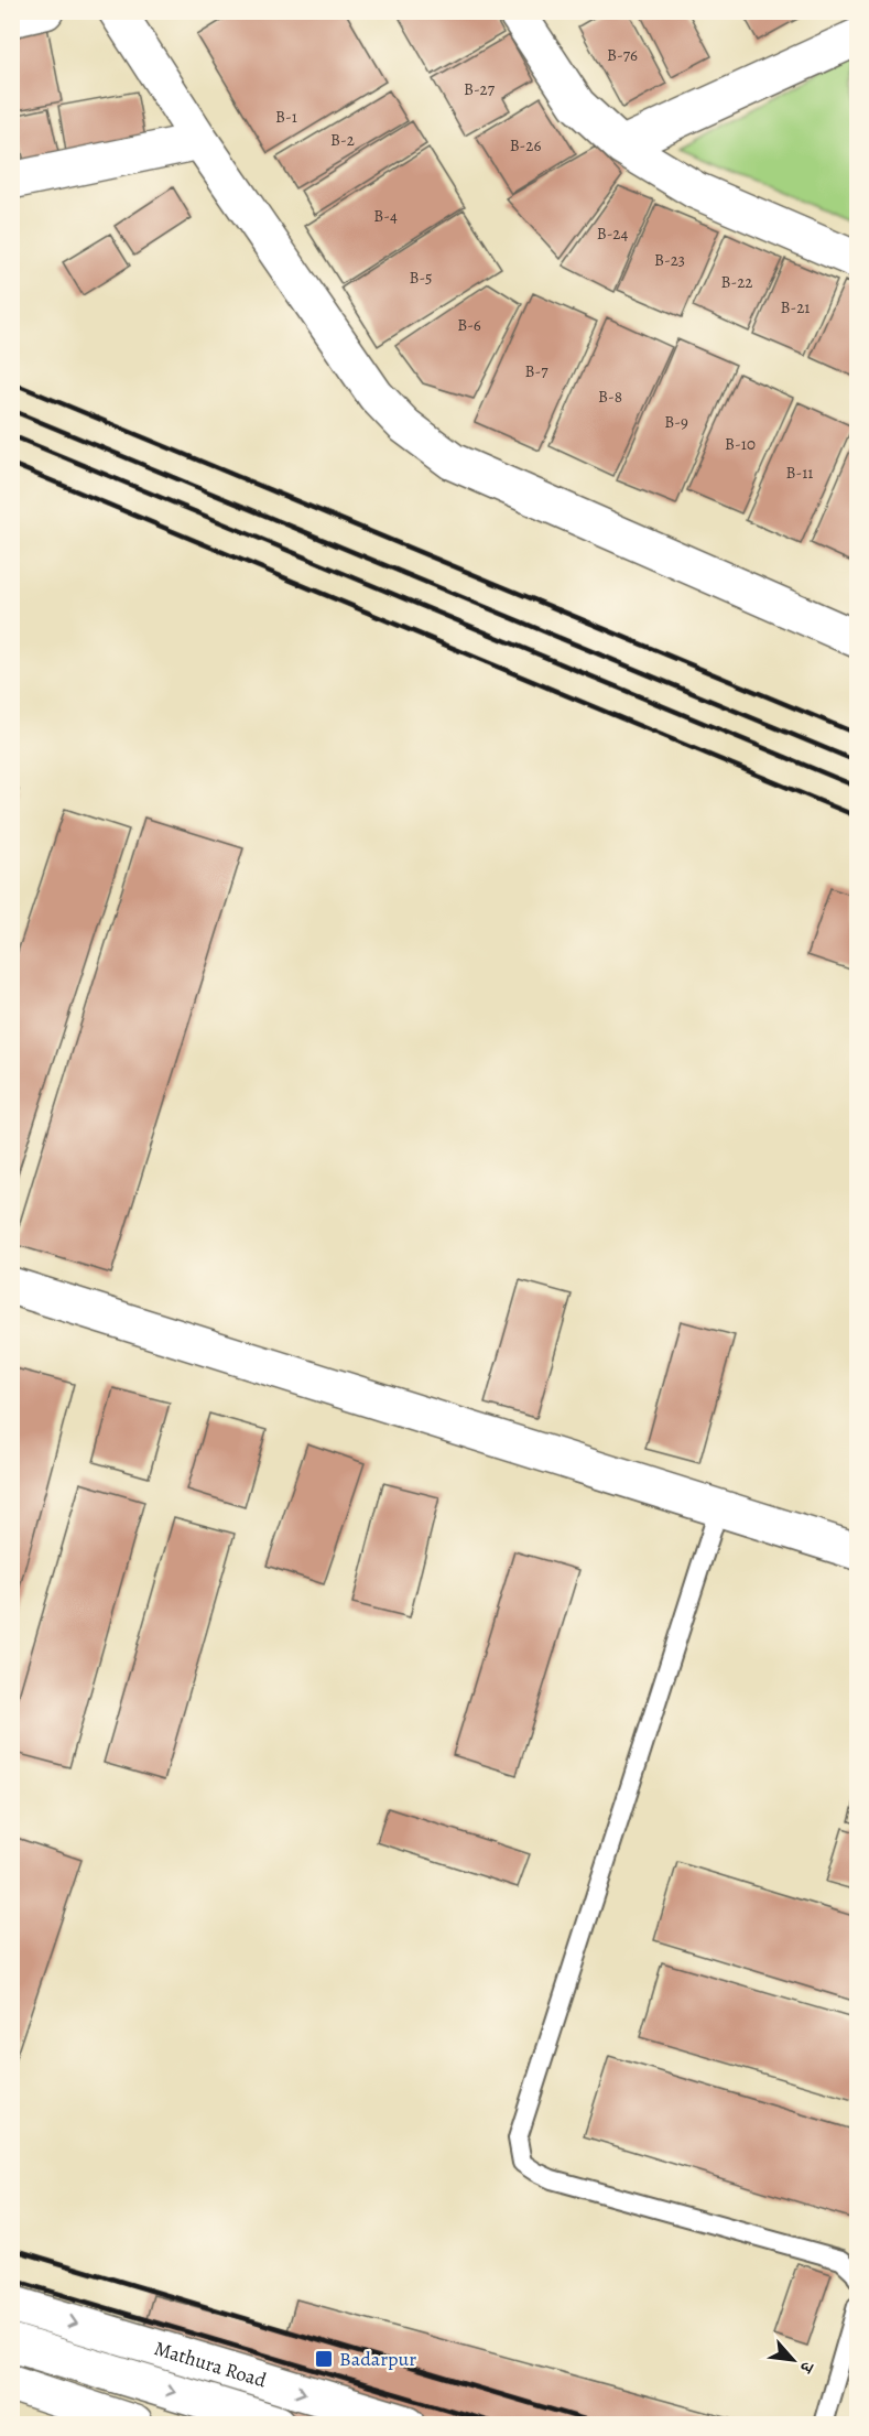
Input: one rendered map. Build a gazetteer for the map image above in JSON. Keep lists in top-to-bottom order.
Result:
{
  "streets": {
    "main road": ["Mathura Road"]
  },
  "places": {
    "transit": ["Badarpur"]
  },
  "house_numbers": [
    "B-76",
    "B-27",
    "B-1",
    "B-2",
    "B-26",
    "B-4",
    "B-24",
    "B-23",
    "B-5",
    "B-22",
    "B-21",
    "B-6",
    "B-7",
    "B-8",
    "B-9",
    "B-10",
    "B-11"
  ],
  "north": "bottom right"
}
